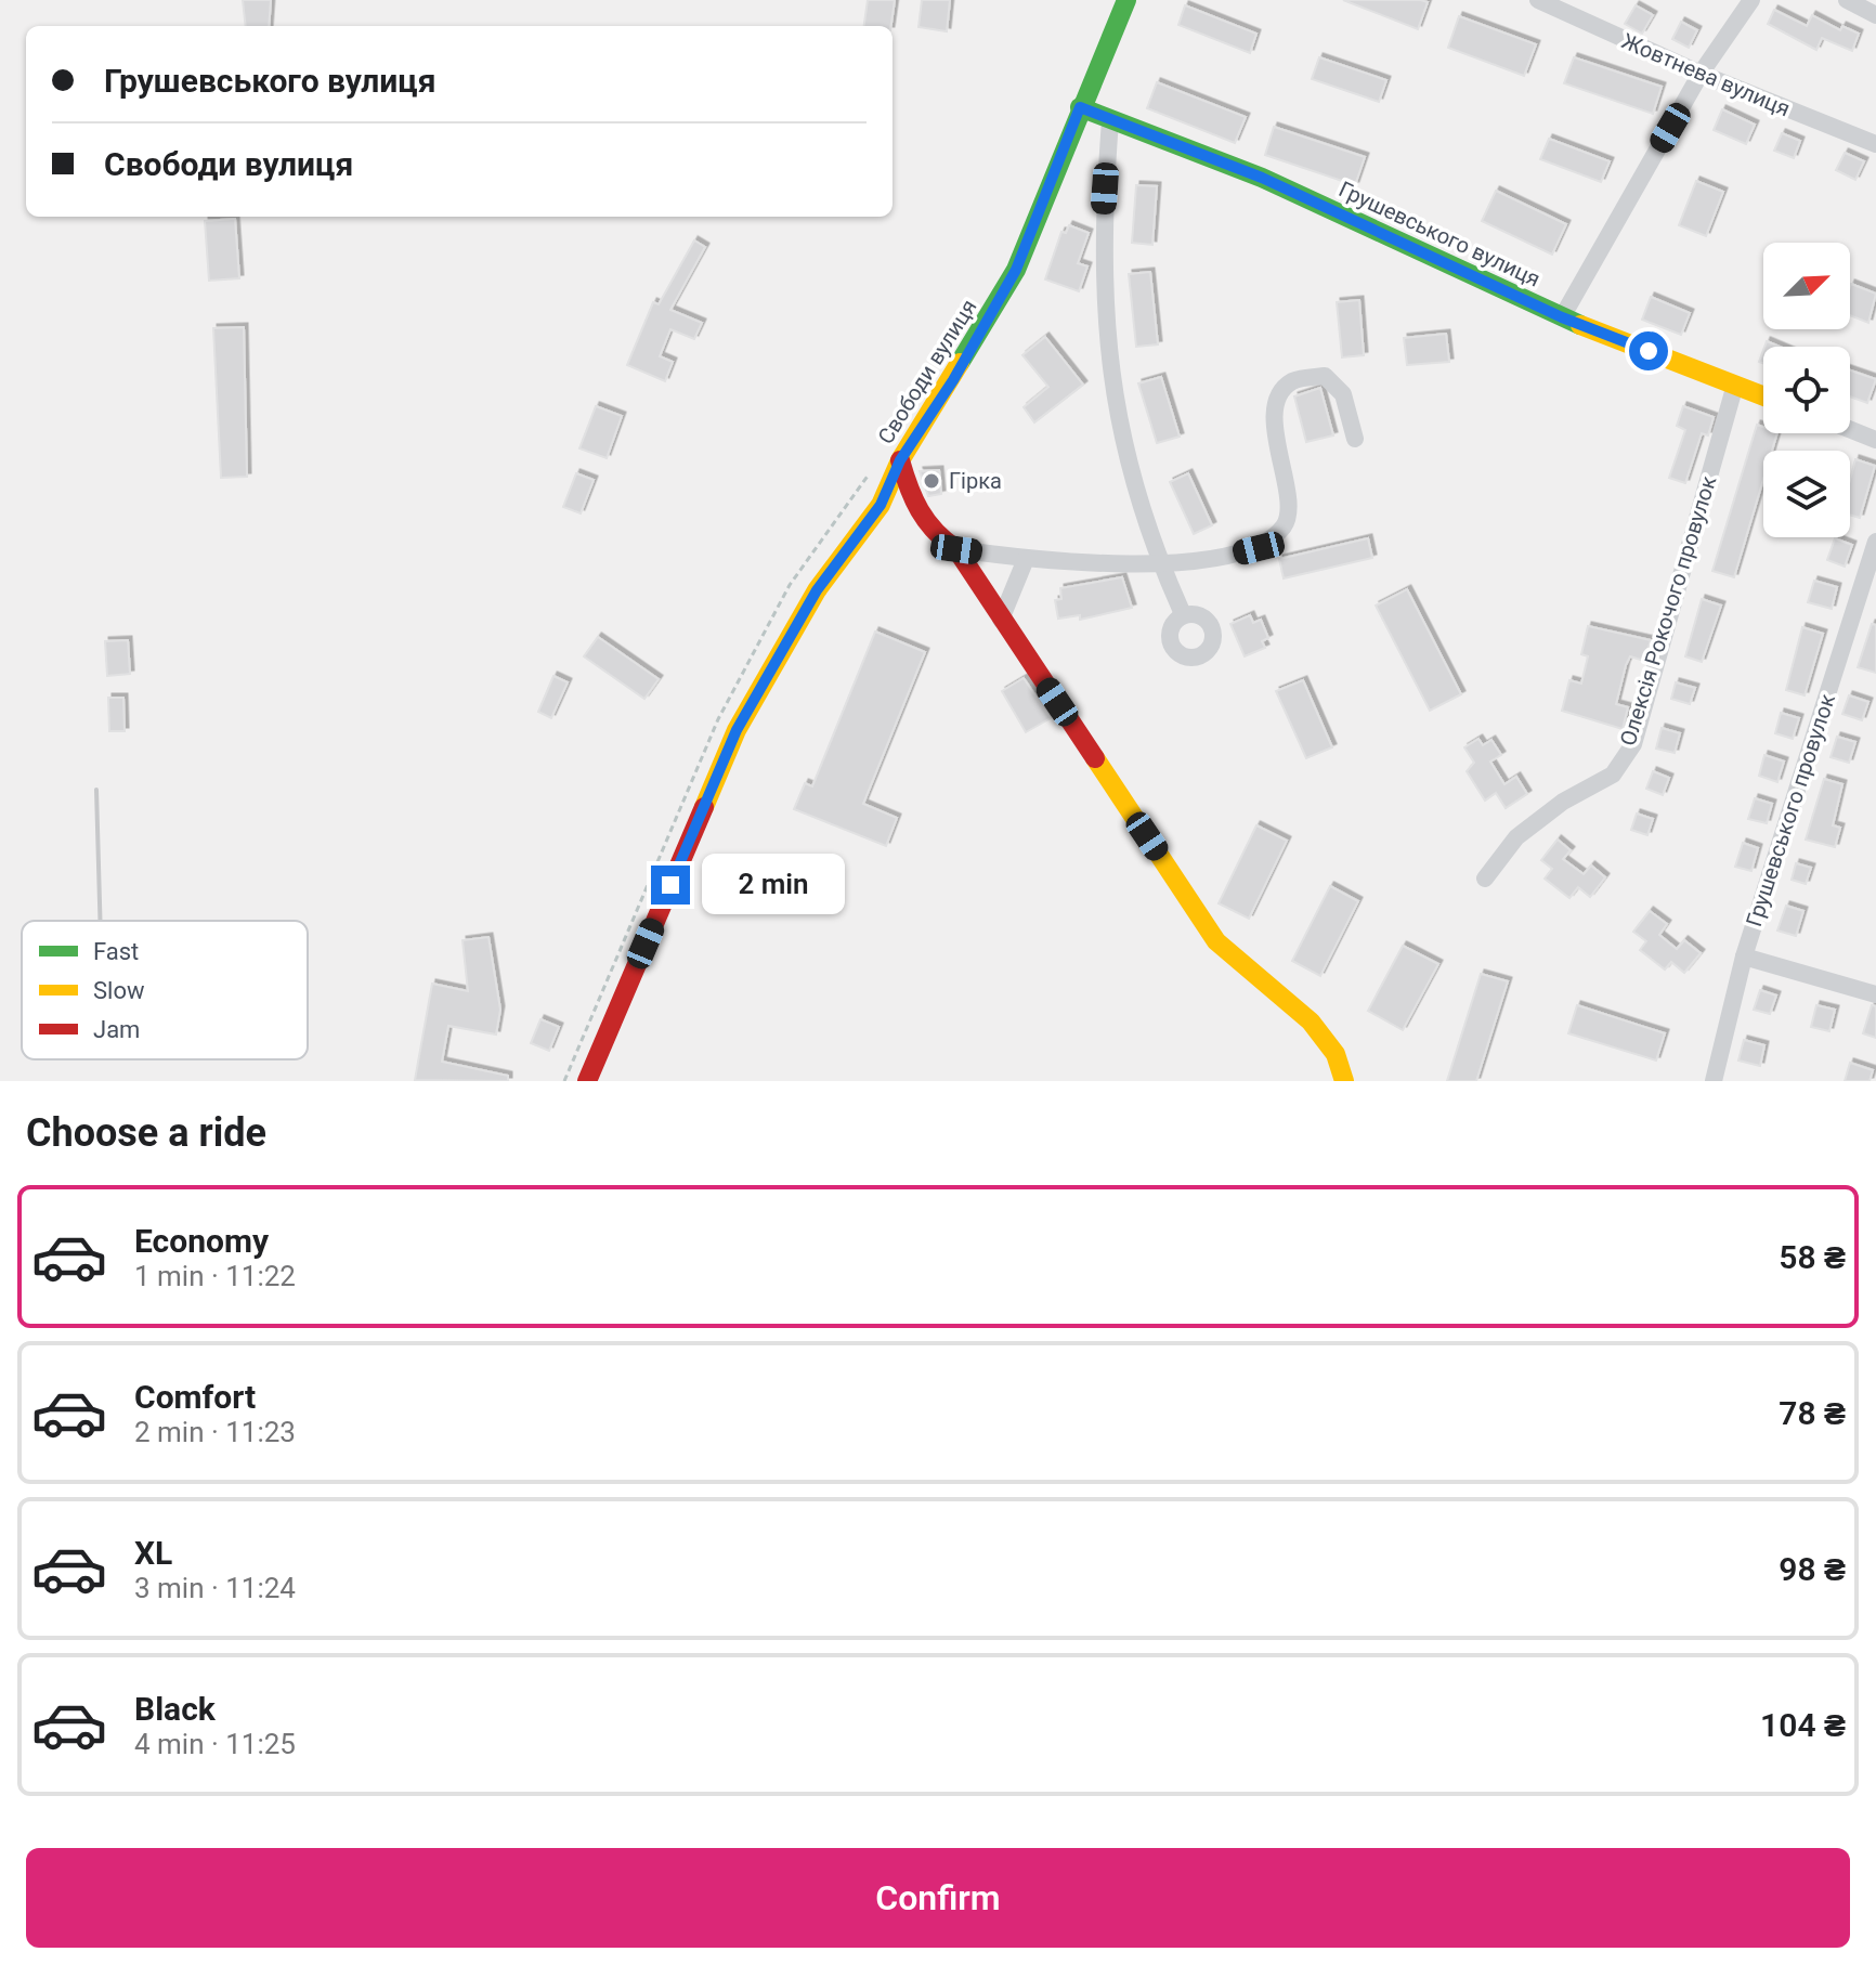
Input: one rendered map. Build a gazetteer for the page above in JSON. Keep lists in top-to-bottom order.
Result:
{
  "streets": {
    "street": [
      "Жовтнева вулиця",
      "Грушевського вулиця",
      "Свободи вулиця",
      "Олексія Рокочого провулок",
      "Грушевського провулок"
    ]
  },
  "crossings": [
    ["Грушевського вулиця", "Свободи вулиця"],
    ["Грушевського вулиця", "Олексія Рокочого провулок"]
  ],
  "places": ["Гірка"],
  "legend": ["Fast", "Slow", "Jam"],
  "north": "top right",
  "page": {
    "banner": ["Грушевського вулиця", "Свободи вулиця"],
    "bubble": "2 min",
    "heading": "Choose a ride",
    "list": [
      {
        "name": "Economy",
        "note": "1 min · 11:22",
        "value": "58 ₴"
      },
      {
        "name": "Comfort",
        "note": "2 min · 11:23",
        "value": "78 ₴"
      },
      {
        "name": "XL",
        "note": "3 min · 11:24",
        "value": "98 ₴"
      },
      {
        "name": "Black",
        "note": "4 min · 11:25",
        "value": "104 ₴"
      }
    ],
    "buttons": "Confirm"
  }
}
